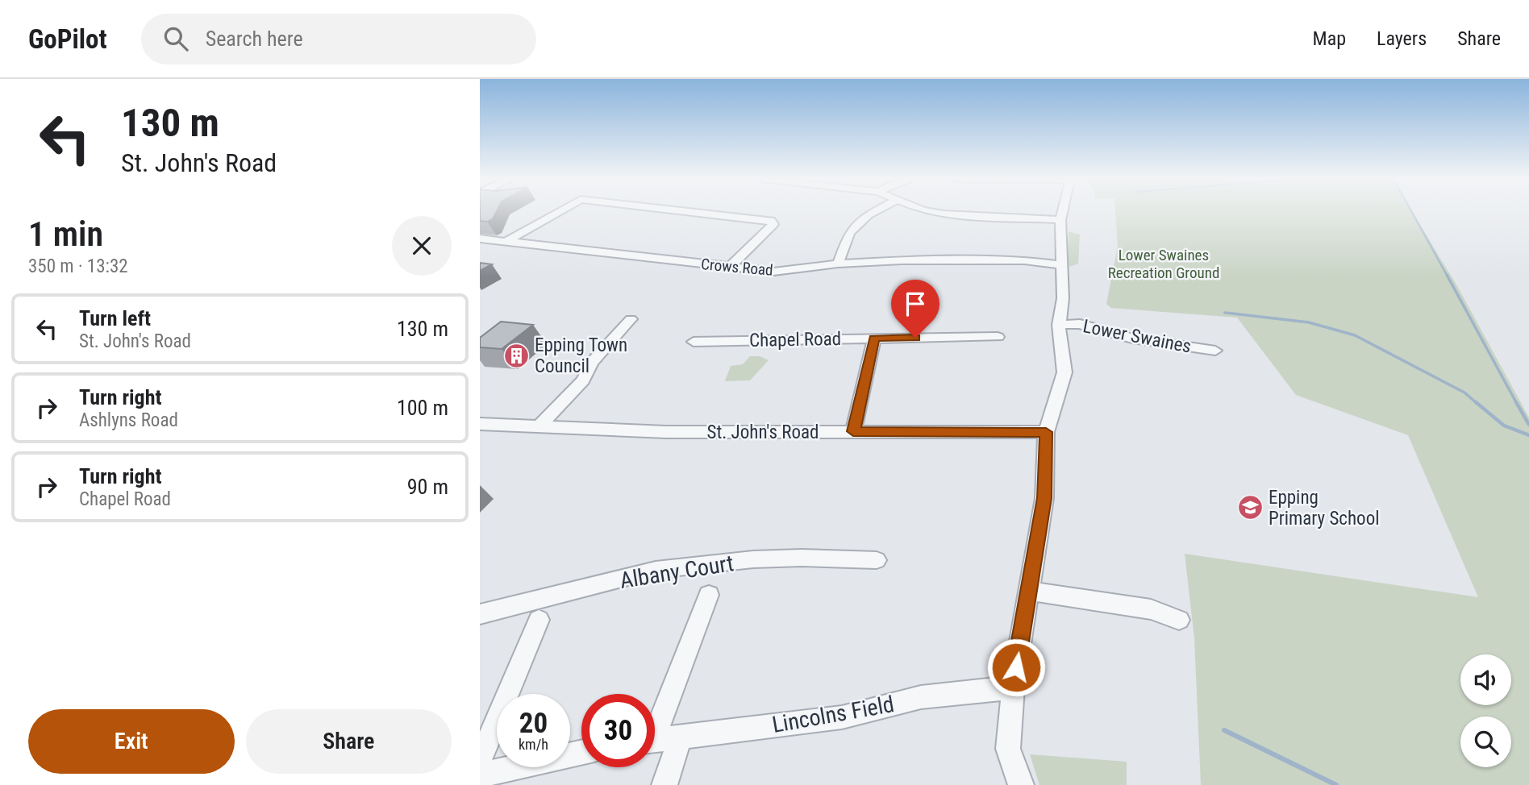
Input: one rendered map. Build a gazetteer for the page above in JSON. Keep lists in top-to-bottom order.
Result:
{
  "streets": {
    "street": [
      "Crows Road",
      "Lower Swaines",
      "Chapel Road",
      "St. John's Road",
      "Albany Court",
      "Lincolns Field"
    ]
  },
  "crossings": [
    ["Crows Road", "Lower Swaines"],
    ["Lower Swaines", "St. John's Road"],
    ["Lower Swaines", "Lincolns Field"]
  ],
  "parks": ["Lower Swaines Recreation Ground"],
  "places": {
    "building": ["Epping Town Council"],
    "school or university": ["Epping Primary School"]
  },
  "page": {
    "header": "GoPilot",
    "search": "Search here",
    "nav": ["Map", "Layers", "Share"],
    "turn": ["130 m", "St. John's Road"],
    "heading": ["1 min", "350 m · 13:32"],
    "list": [
      {
        "name": "Turn left",
        "note": "St. John's Road",
        "value": "130 m"
      },
      {
        "name": "Turn right",
        "note": "Ashlyns Road",
        "value": "100 m"
      },
      {
        "name": "Turn right",
        "note": "Chapel Road",
        "value": "90 m"
      }
    ],
    "speed": "20 km/h",
    "limit": "30",
    "buttons": ["Exit", "Share"]
  }
}
